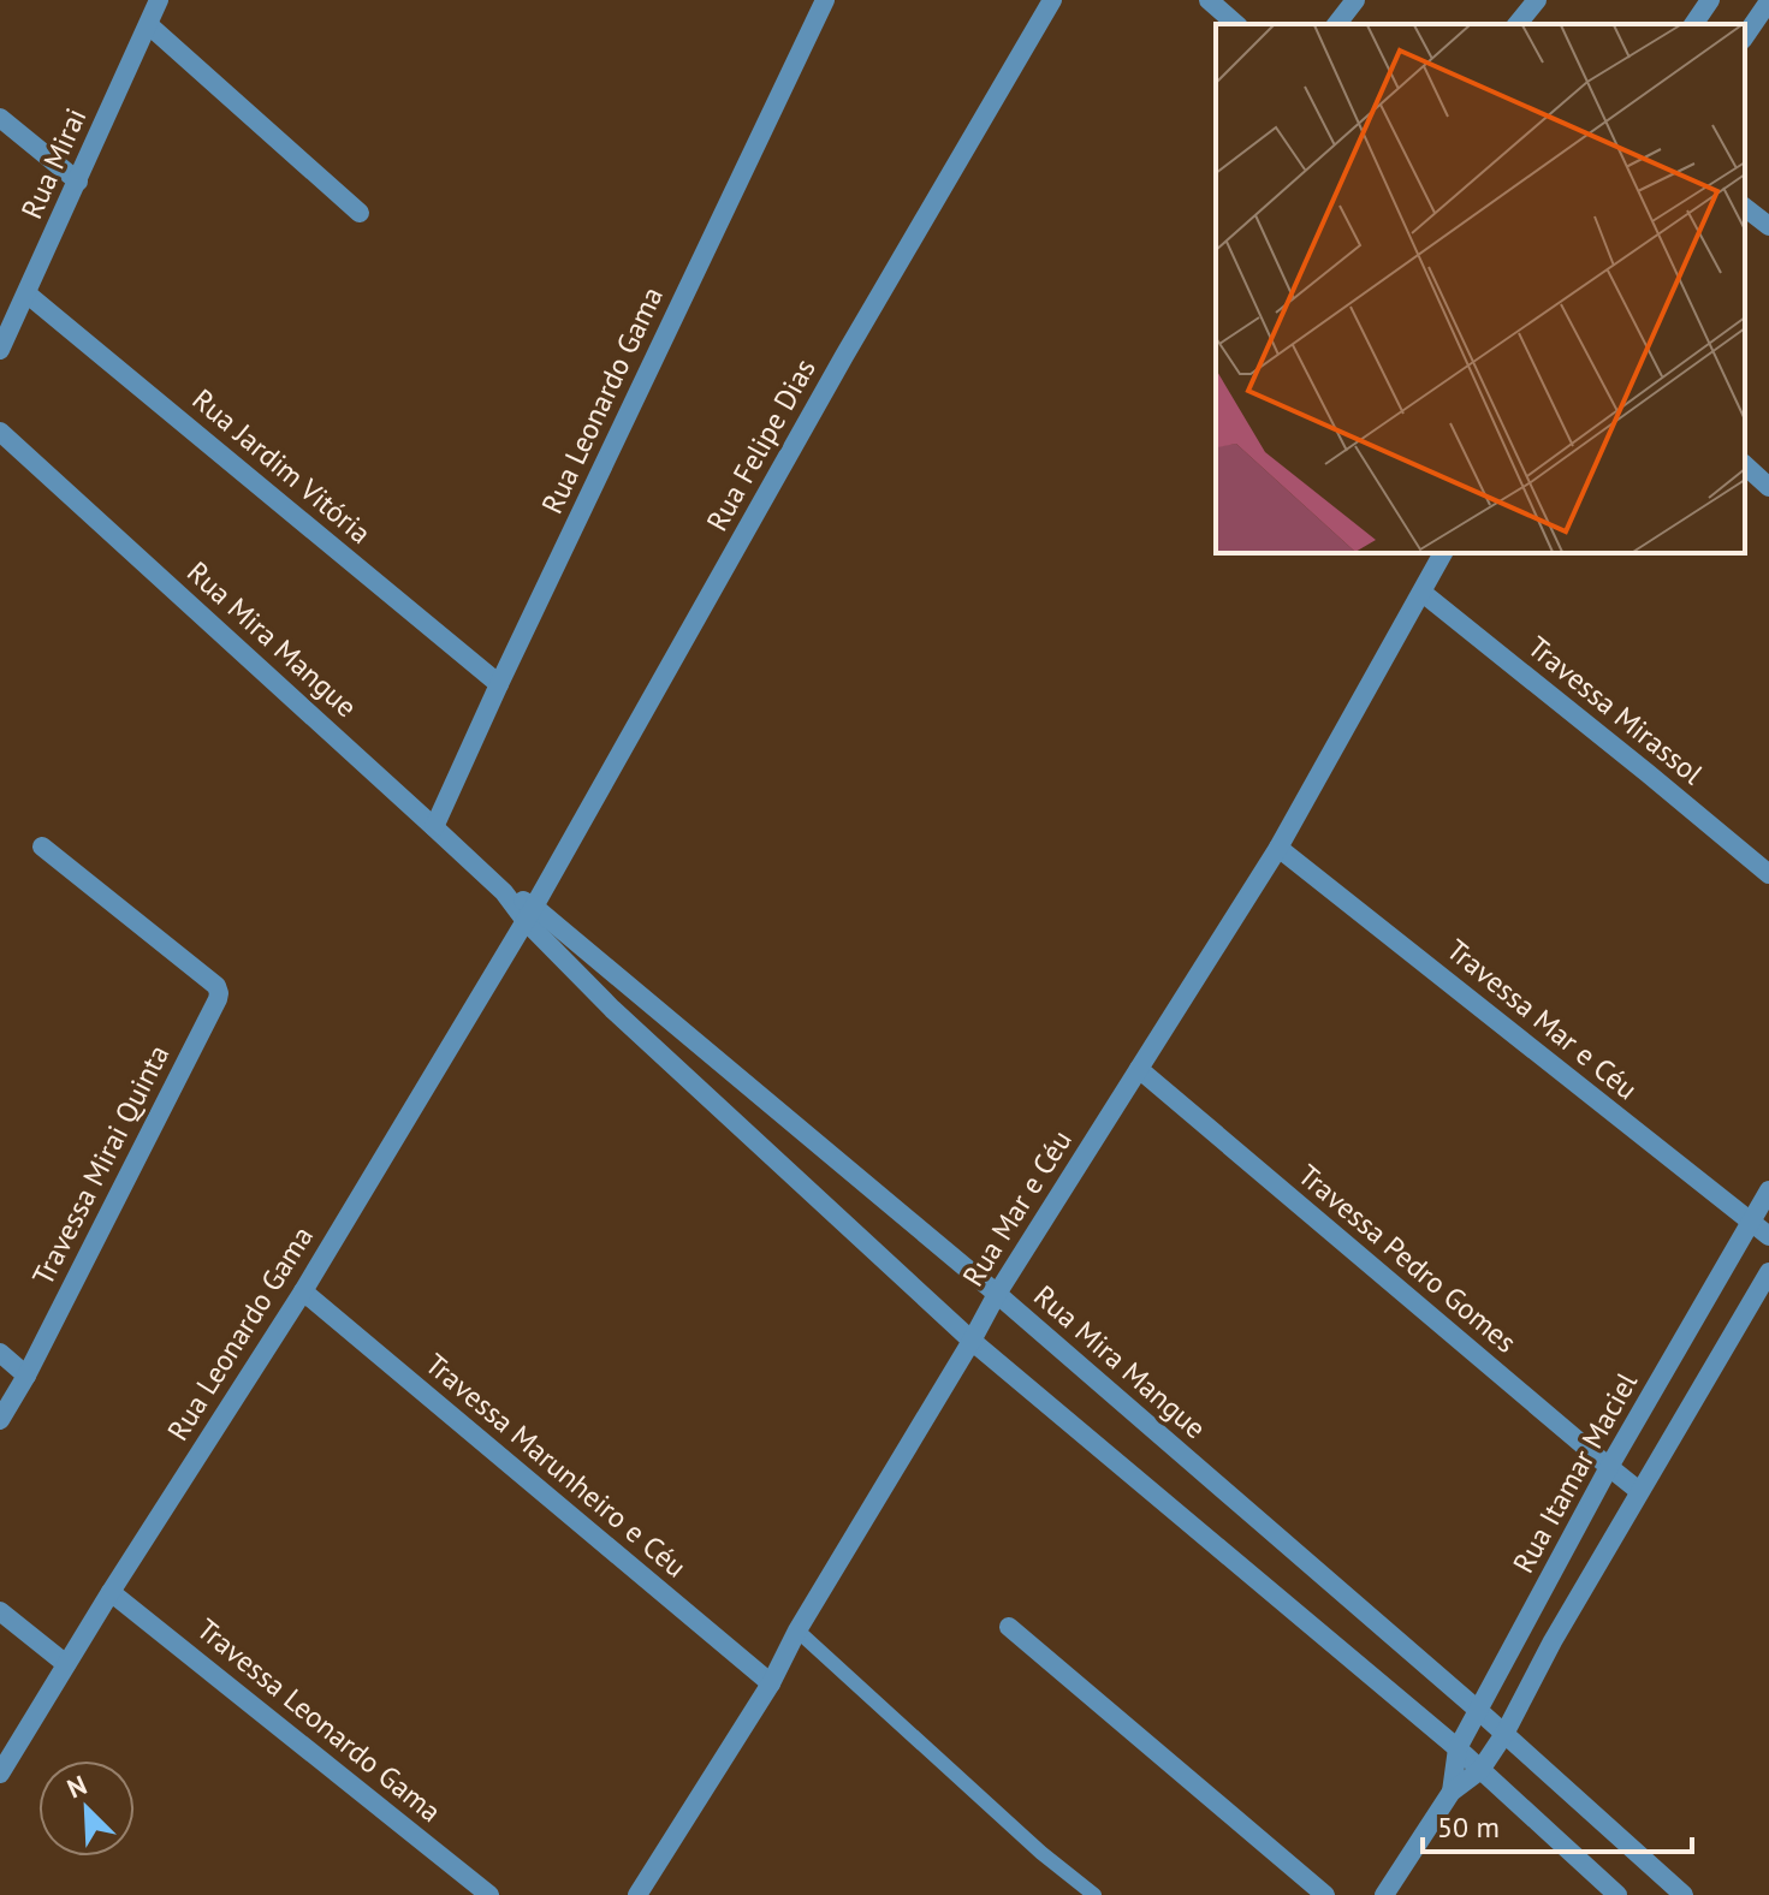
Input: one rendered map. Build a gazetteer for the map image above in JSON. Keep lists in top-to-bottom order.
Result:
{
  "streets": {
    "street": [
      "Rua Mirai",
      "Rua Leonardo Gama",
      "Rua Felipe Dias",
      "Rua Jardim Vitória",
      "Rua Mira Mangue",
      "Travessa Mirassol",
      "Travessa Mar e Céu",
      "Travessa Mirai Quinta",
      "Rua Mar e Céu",
      "Travessa Pedro Gomes",
      "Travessa Marunheiro e Céu",
      "Rua Itamar Maciel",
      "Travessa Leonardo Gama"
    ]
  },
  "crossings": [
    ["Rua Mirai", "Rua Jardim Vitória"],
    ["Rua Leonardo Gama", "Rua Felipe Dias"],
    ["Rua Leonardo Gama", "Rua Jardim Vitória"],
    ["Rua Leonardo Gama", "Rua Mira Mangue"],
    ["Rua Leonardo Gama", "Travessa Marunheiro e Céu"],
    ["Rua Leonardo Gama", "Travessa Leonardo Gama"],
    ["Rua Felipe Dias", "Rua Mira Mangue"],
    ["Rua Mira Mangue", "Rua Mar e Céu"],
    ["Rua Mira Mangue", "Rua Itamar Maciel"],
    ["Travessa Mirassol", "Rua Mar e Céu"],
    ["Travessa Mar e Céu", "Rua Mar e Céu"],
    ["Travessa Mar e Céu", "Rua Itamar Maciel"],
    ["Rua Mar e Céu", "Travessa Pedro Gomes"],
    ["Rua Mar e Céu", "Travessa Marunheiro e Céu"],
    ["Travessa Pedro Gomes", "Rua Itamar Maciel"]
  ],
  "scale_bar": "50 m",
  "north": "top left"
}
